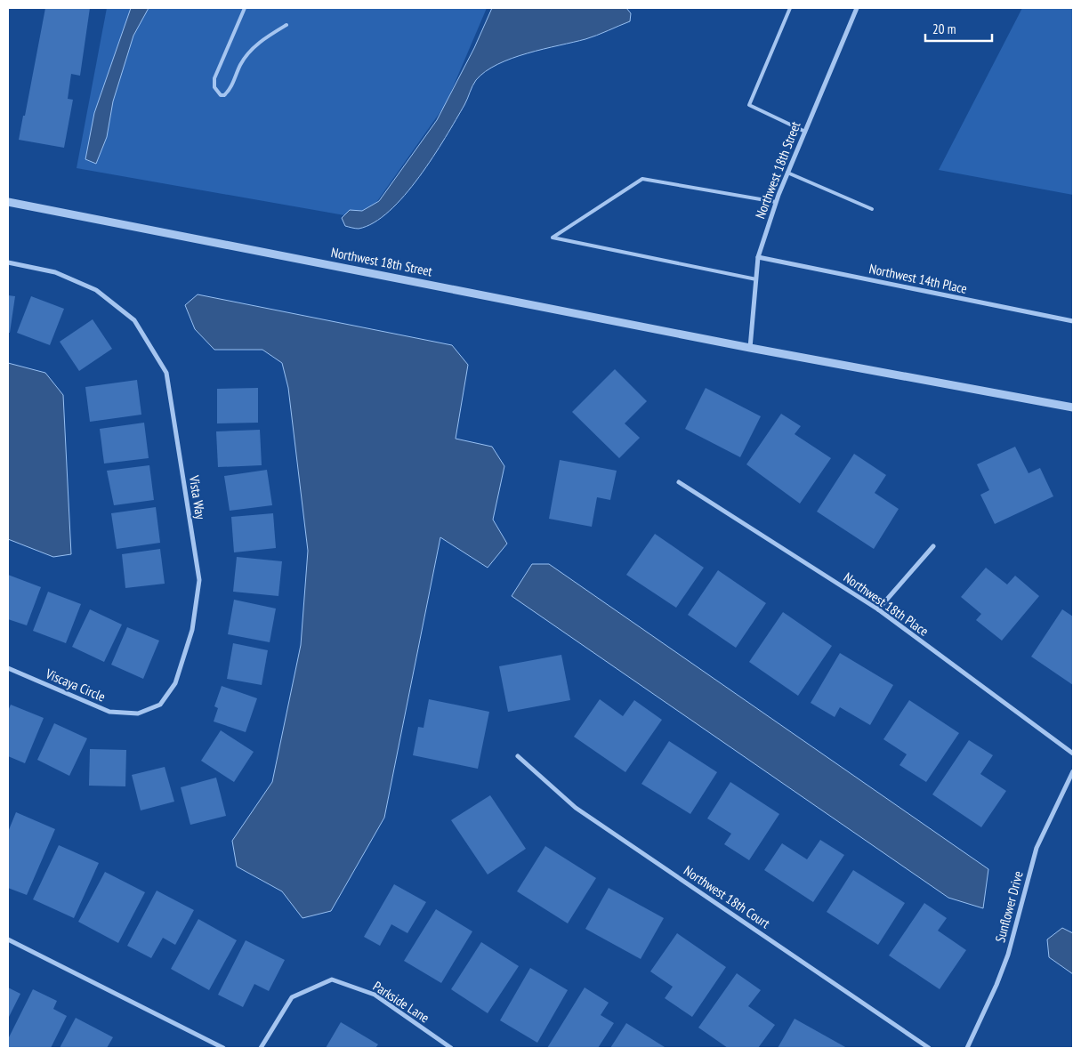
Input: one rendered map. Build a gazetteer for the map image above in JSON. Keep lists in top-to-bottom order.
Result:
{
  "streets": {
    "street": [
      "Northwest 18th Street",
      "Northwest 14th Place",
      "Vista Way",
      "Northwest 18th Place",
      "Viscaya Circle",
      "Northwest 18th Court",
      "Sunflower Drive",
      "Parkside Lane"
    ]
  },
  "crossings": [
    ["Northwest 18th Street", "Northwest 14th Place"],
    ["Vista Way", "Viscaya Circle"]
  ],
  "scale_bar": "20 m"
}
